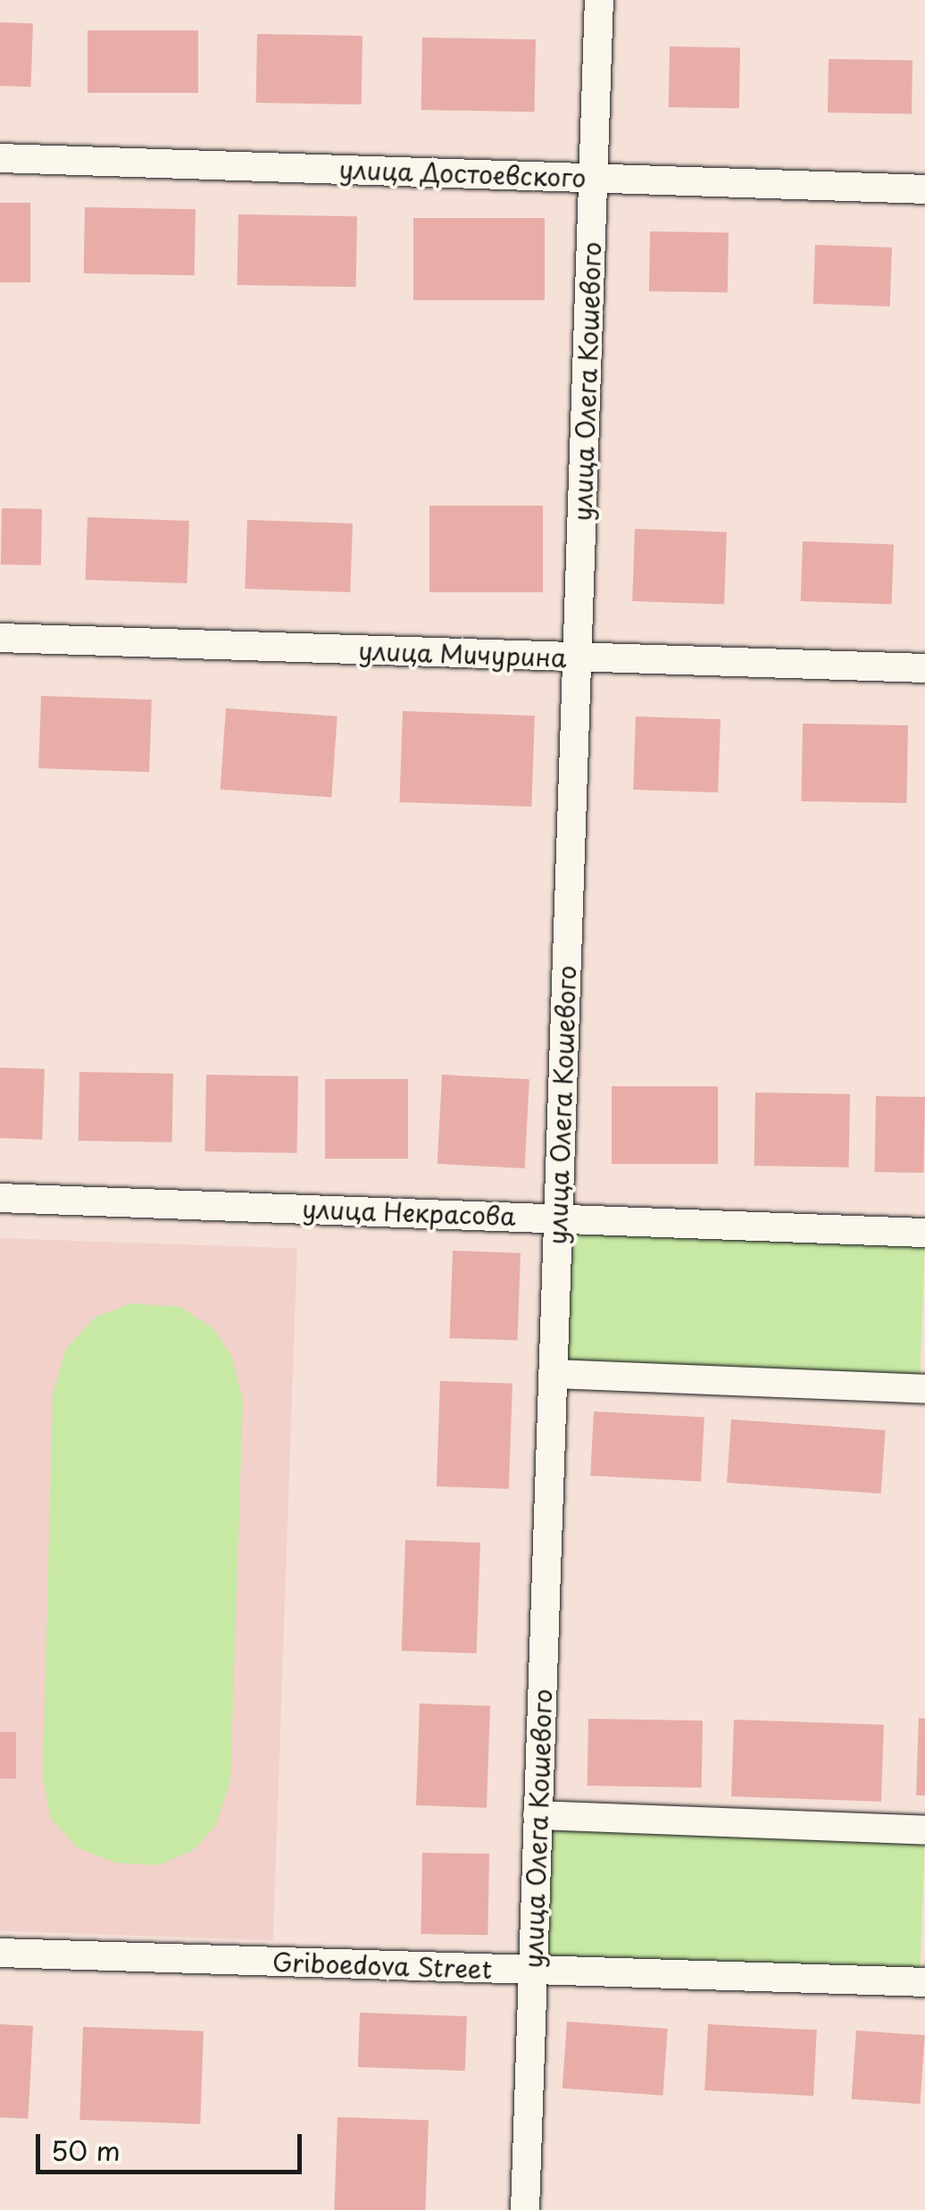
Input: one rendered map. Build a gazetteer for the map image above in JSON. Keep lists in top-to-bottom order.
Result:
{
  "streets": {
    "street": [
      "улица Достоевского",
      "улица Олега Кошевого",
      "улица Мичурина",
      "улица Некрасова",
      "Griboedova Street"
    ]
  },
  "crossings": [
    ["улица Достоевского", "улица Олега Кошевого"],
    ["улица Олега Кошевого", "улица Мичурина"],
    ["улица Олега Кошевого", "улица Некрасова"],
    ["улица Олега Кошевого", "Griboedova Street"]
  ],
  "scale_bar": "50 m"
}
